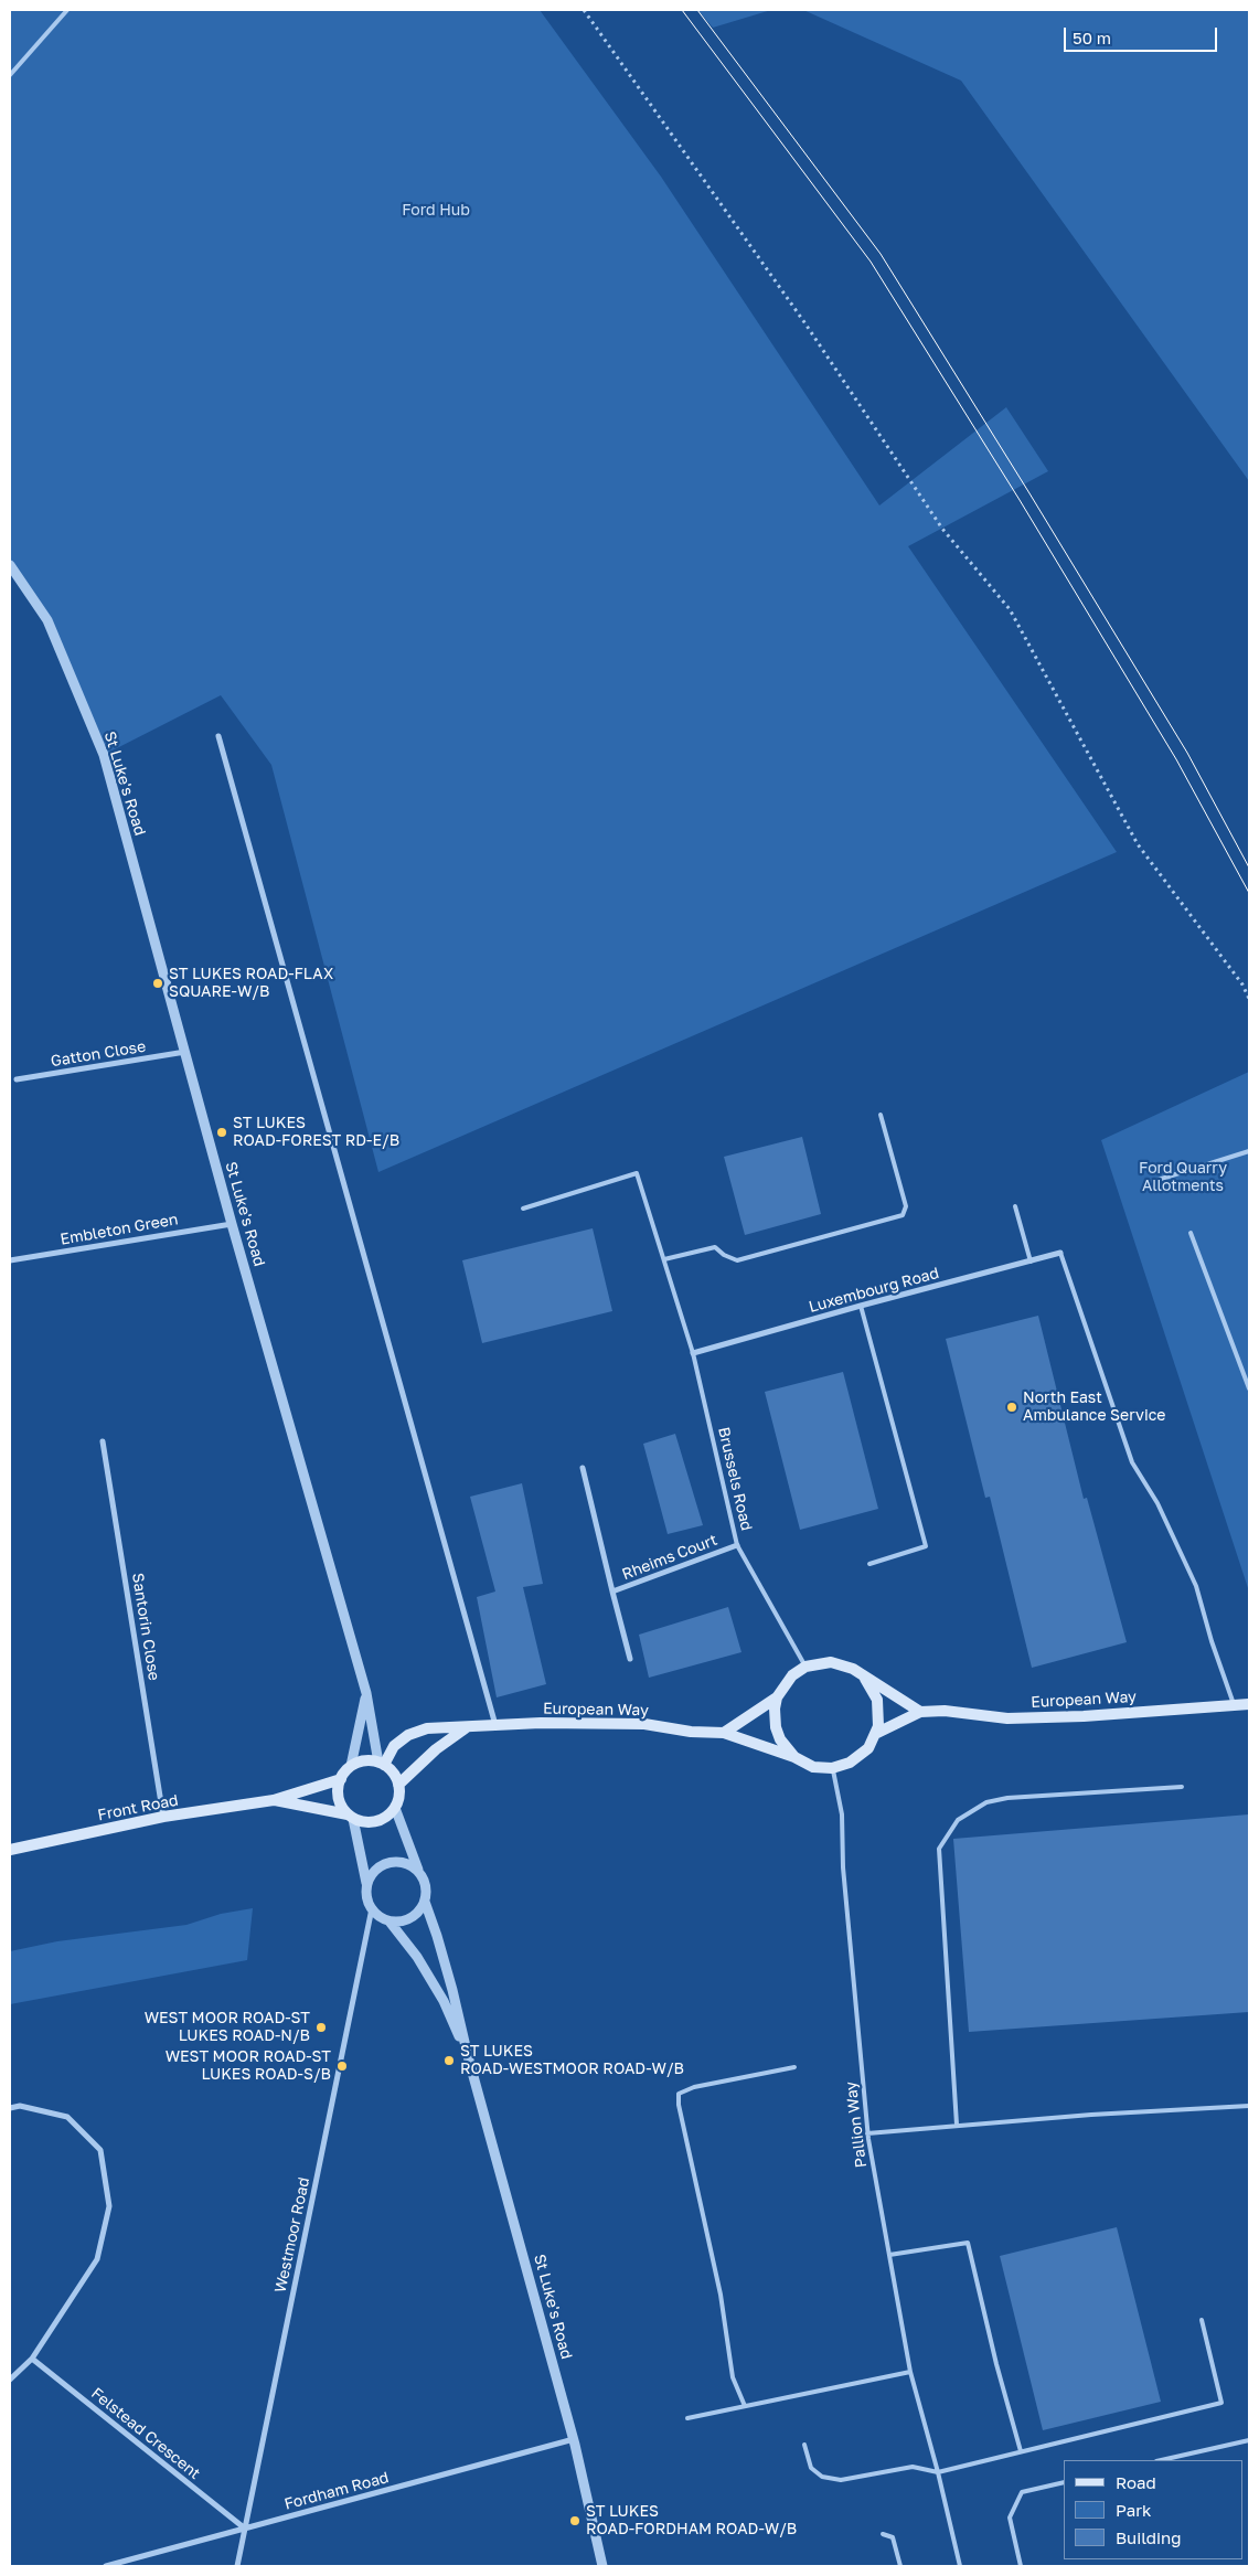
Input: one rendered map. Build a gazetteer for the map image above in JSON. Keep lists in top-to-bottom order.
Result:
{
  "streets": {
    "main road": ["European Way", "Front Road"],
    "street": [
      "St Luke's Road",
      "Gatton Close",
      "Embleton Green",
      "Luxembourg Road",
      "Rheims Court",
      "Santorin Close",
      "Westmoor Road",
      "Felstead Crescent",
      "Fordham Road"
    ],
    "lane": ["Brussels Road", "Pallion Way"]
  },
  "crossings": [
    ["St Luke's Road", "Gatton Close"],
    ["St Luke's Road", "Embleton Green"],
    ["St Luke's Road", "European Way"],
    ["St Luke's Road", "Westmoor Road"],
    ["St Luke's Road", "Fordham Road"],
    ["Luxembourg Road", "Brussels Road"],
    ["Brussels Road", "Rheims Court"],
    ["Brussels Road", "European Way"],
    ["Brussels Road", "Pallion Way"],
    ["Santorin Close", "Front Road"],
    ["European Way", "Pallion Way"],
    ["Westmoor Road", "Felstead Crescent"],
    ["Westmoor Road", "Fordham Road"],
    ["Felstead Crescent", "Fordham Road"]
  ],
  "parks": ["Ford Hub", "Ford Quarry Allotments"],
  "places": [
    "ST LUKES ROAD-FLAX SQUARE-W/B",
    "ST LUKES ROAD-FOREST RD-E/B",
    "North East Ambulance Service",
    "WEST MOOR ROAD-ST LUKES ROAD-N/B",
    "ST LUKES ROAD-WESTMOOR ROAD-W/B",
    "WEST MOOR ROAD-ST LUKES ROAD-S/B",
    "ST LUKES ROAD-FORDHAM ROAD-W/B"
  ],
  "legend": ["Road", "Park", "Building"],
  "scale_bar": "50 m"
}
